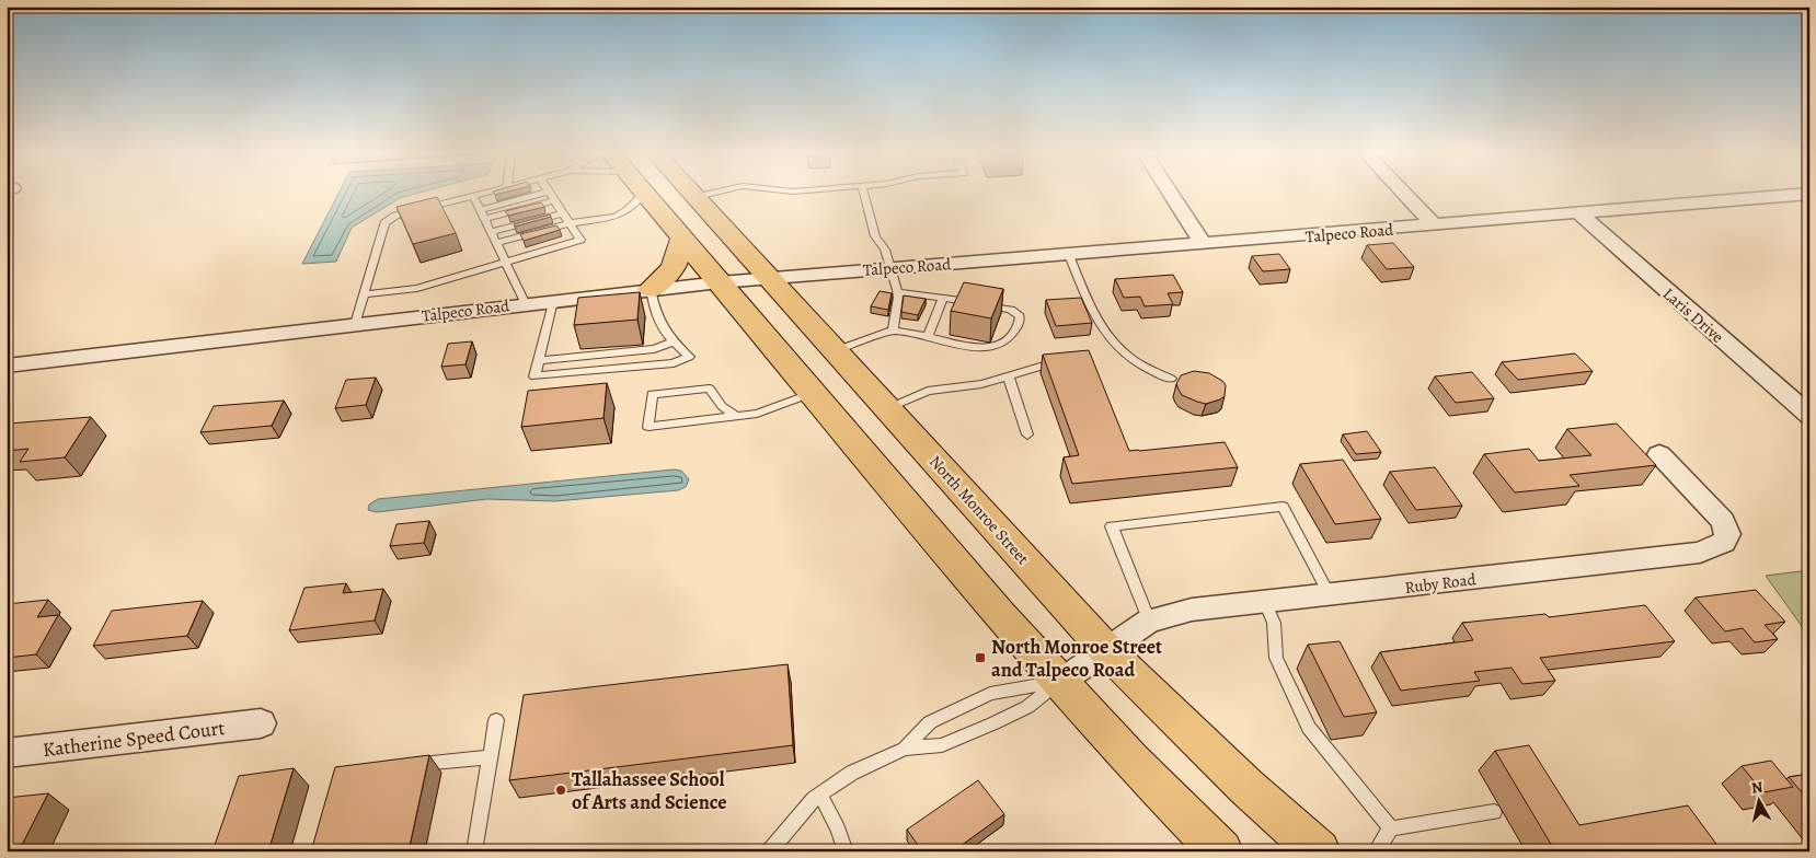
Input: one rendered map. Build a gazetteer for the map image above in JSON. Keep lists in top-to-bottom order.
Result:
{
  "streets": {
    "highway": ["North Monroe Street"],
    "street": [
      "Talpeco Road",
      "Laris Drive",
      "Ruby Road",
      "Katherine Speed Court"
    ]
  },
  "crossings": [
    ["Talpeco Road", "Laris Drive"],
    ["Talpeco Road", "North Monroe Street"],
    ["North Monroe Street", "Ruby Road"]
  ],
  "places": {
    "transit": ["North Monroe Street and Talpeco Road"],
    "other": ["Tallahassee School of Arts and Science"]
  },
  "north": "top"
}
